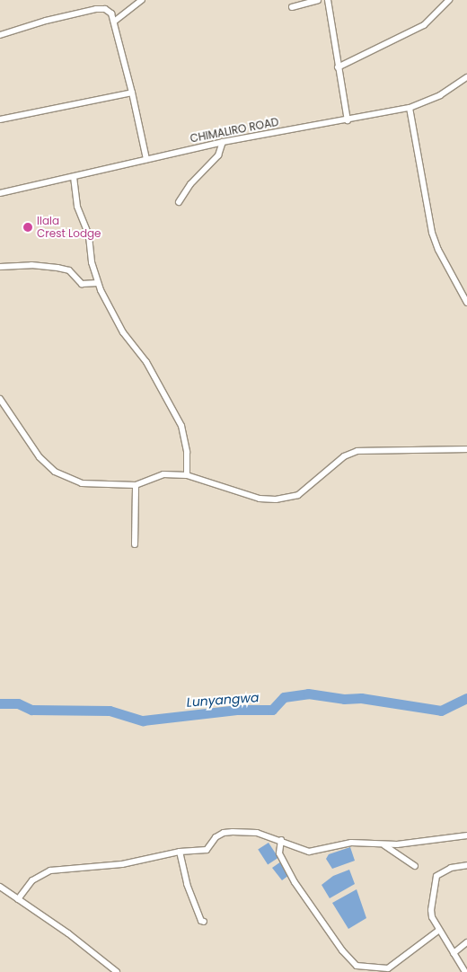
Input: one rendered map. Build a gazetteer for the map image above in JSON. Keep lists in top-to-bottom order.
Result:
{
  "streets": {
    "street": ["CHIMALIRO ROAD"]
  },
  "water": ["Lunyangwa"],
  "places": ["Ilala Crest Lodge"]
}
